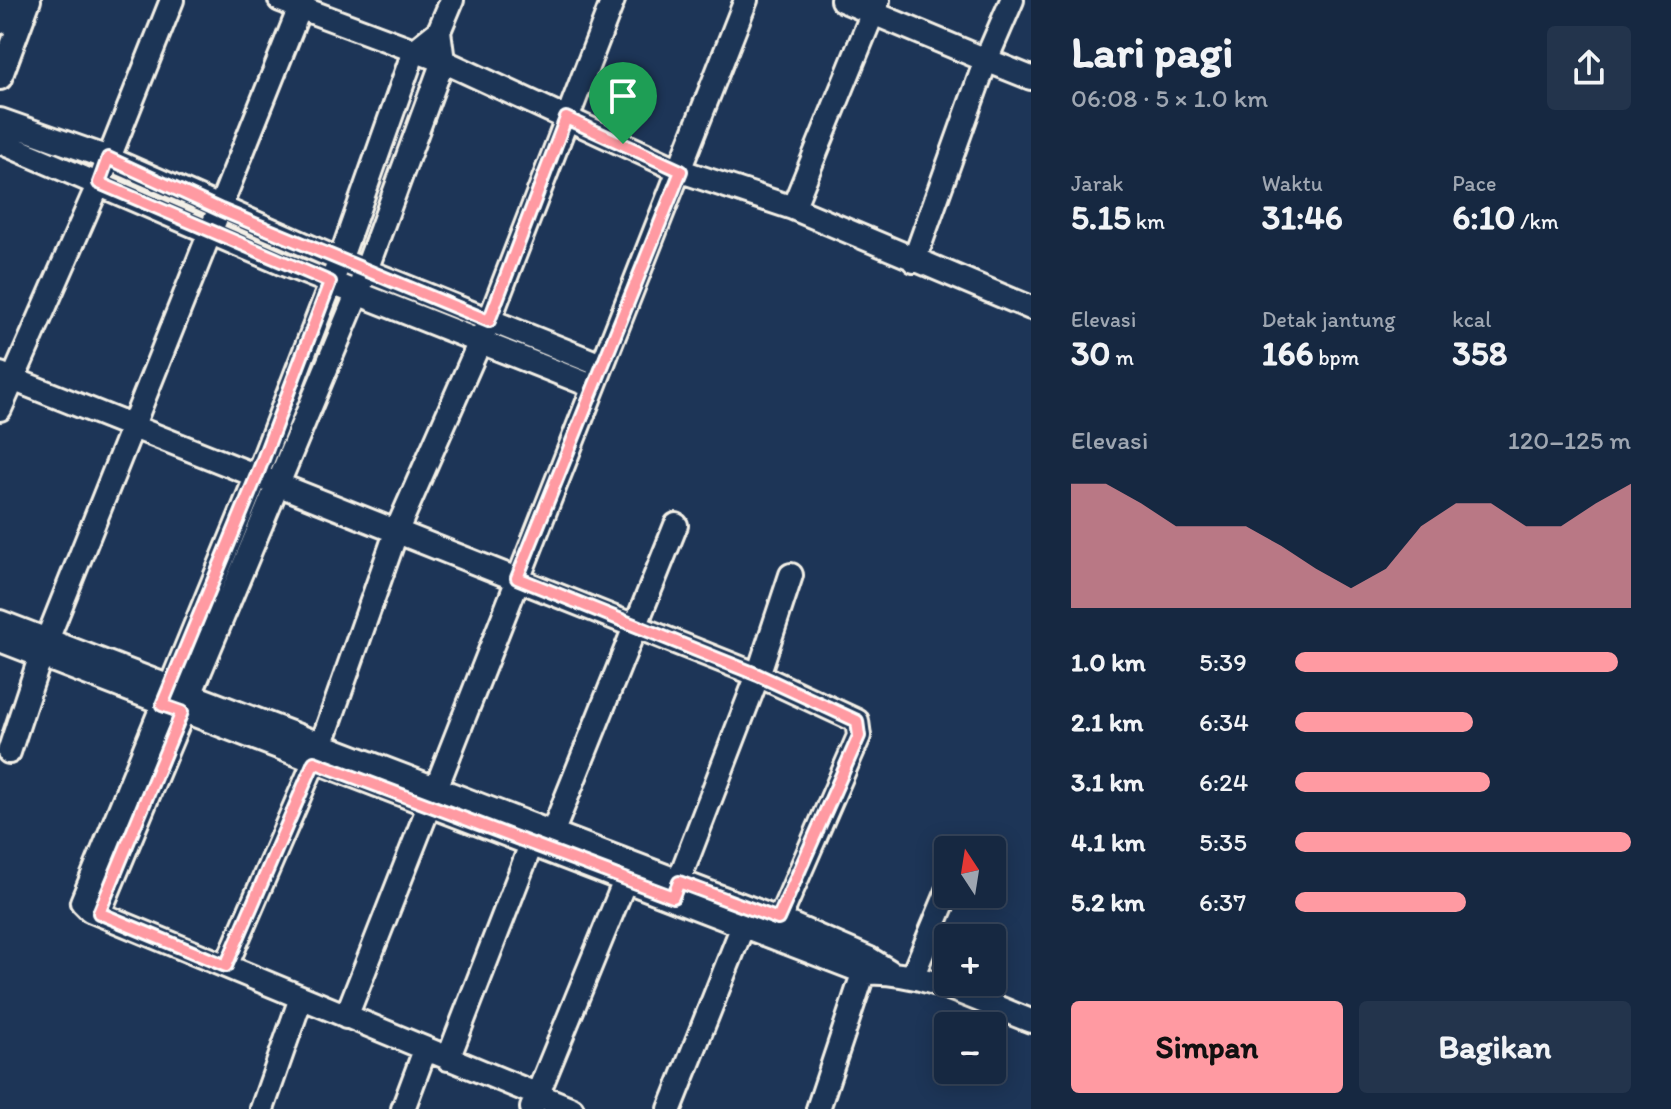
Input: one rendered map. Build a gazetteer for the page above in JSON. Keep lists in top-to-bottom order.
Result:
{
  "north": "top",
  "page": {
    "heading": ["Lari pagi", "06:08 · 5 × 1.0 km"],
    "stats": [
      ["Jarak", "5.15 km"],
      ["Waktu", "31:46"],
      ["Pace", "6:10 /km"],
      ["Elevasi", "30 m"],
      ["Detak jantung", "166 bpm"],
      ["kcal", "358"]
    ],
    "chart": ["Elevasi", "120–125 m"],
    "list": [
      {
        "name": "1.0 km",
        "note": "5:39"
      },
      {
        "name": "2.1 km",
        "note": "6:34"
      },
      {
        "name": "3.1 km",
        "note": "6:24"
      },
      {
        "name": "4.1 km",
        "note": "5:35"
      },
      {
        "name": "5.2 km",
        "note": "6:37"
      }
    ],
    "map_buttons": ["+", "−"],
    "buttons": ["Simpan", "Bagikan"]
  }
}
